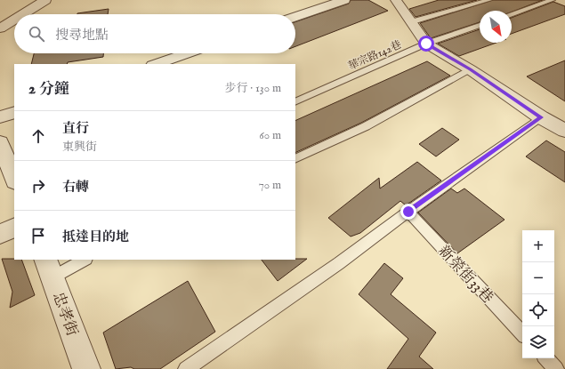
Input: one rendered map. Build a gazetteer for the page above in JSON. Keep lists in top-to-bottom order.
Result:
{
  "streets": {
    "street": ["忠孝街"],
    "lane": ["華宗路142巷", "新榮街33巷"]
  },
  "north": "bottom right",
  "page": {
    "search": "搜尋地點",
    "heading": ["2 分鐘", "步行 · 130 m"],
    "list": [
      ["直行", "東興街", "60 m"],
      ["右轉", "70 m"],
      "抵達目的地"
    ],
    "map_buttons": ["+", "−"]
  }
}
